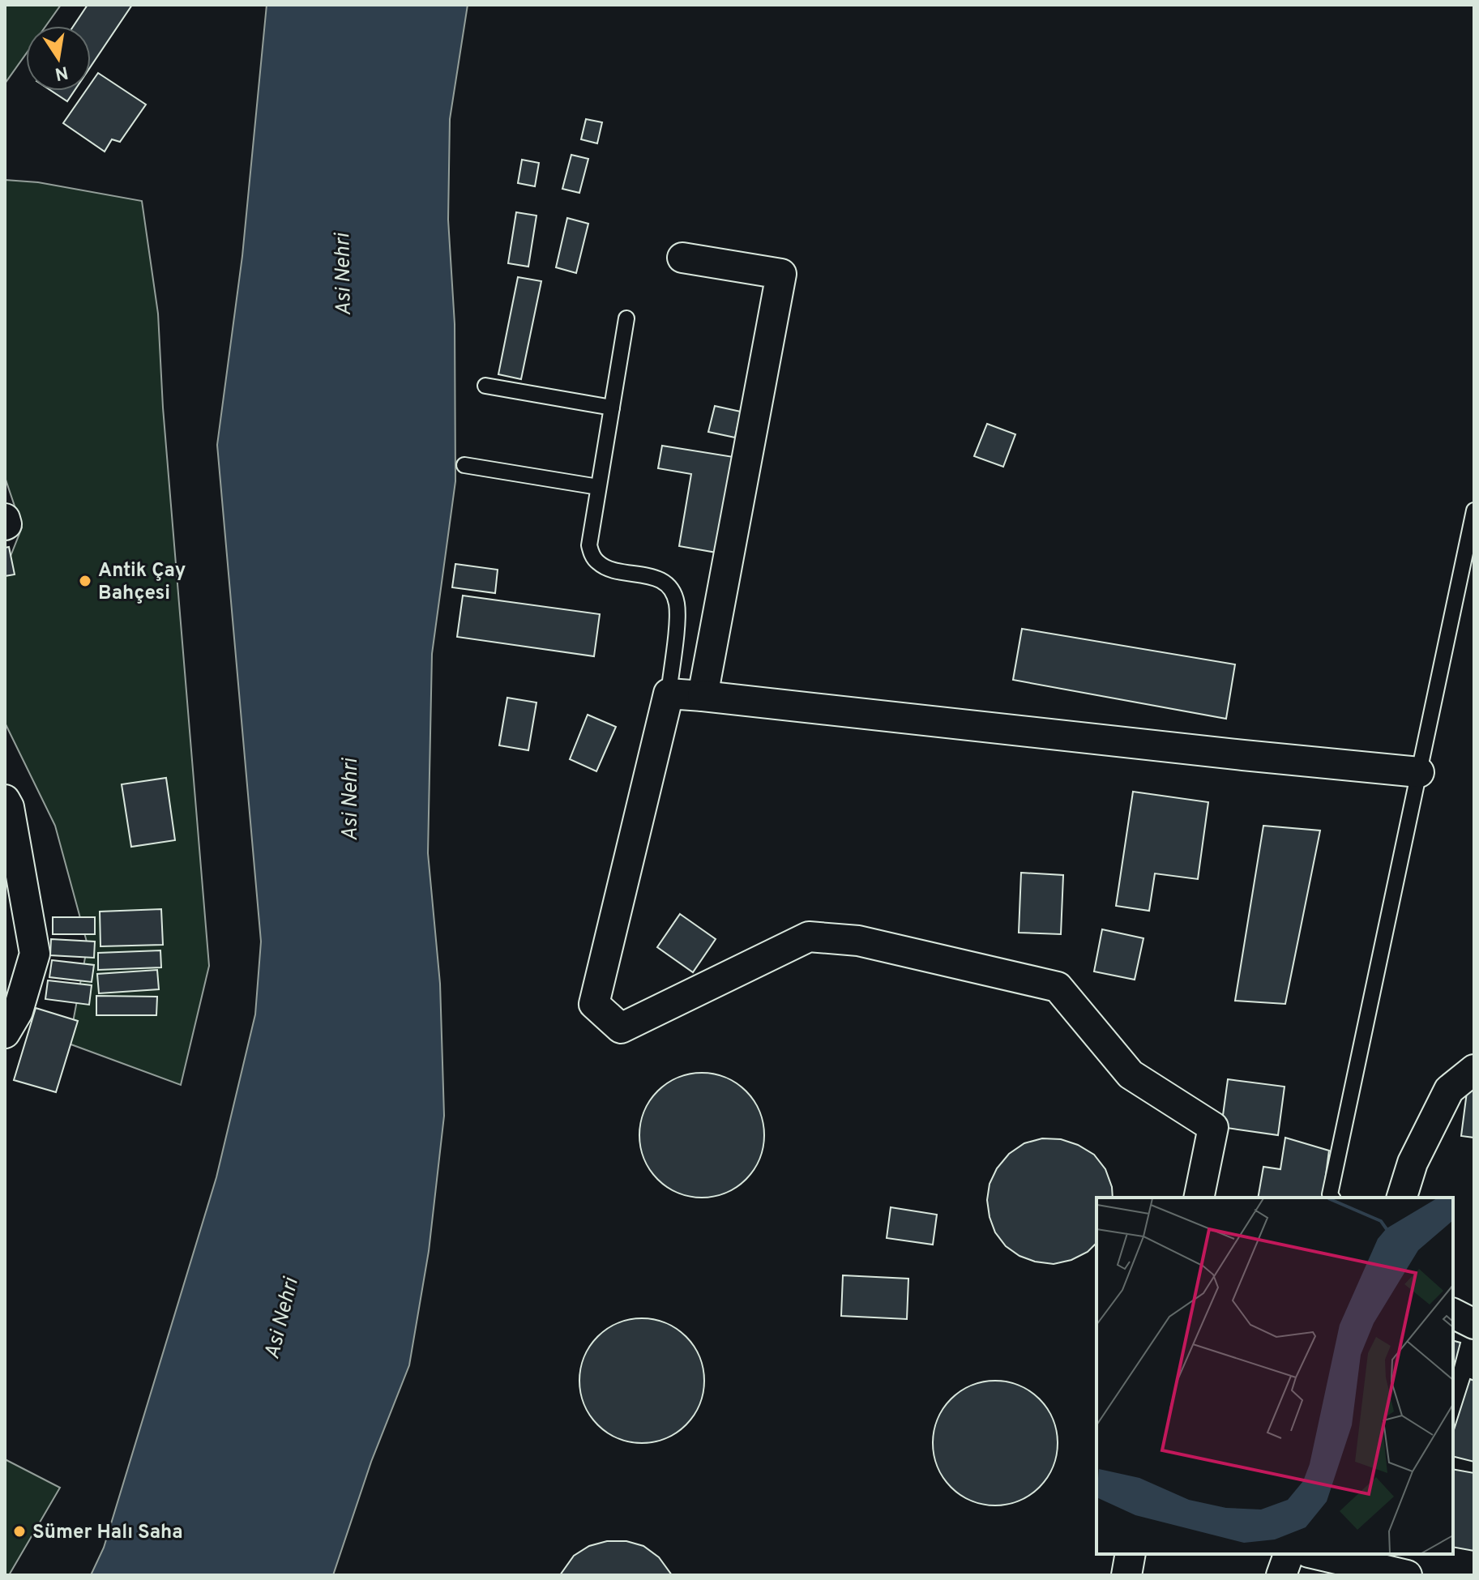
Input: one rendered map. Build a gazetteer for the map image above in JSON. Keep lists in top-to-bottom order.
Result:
{
  "water": ["Asi Nehri"],
  "places": ["Antik Çay Bahçesi", "Sümer Halı Saha"],
  "north": "bottom"
}
